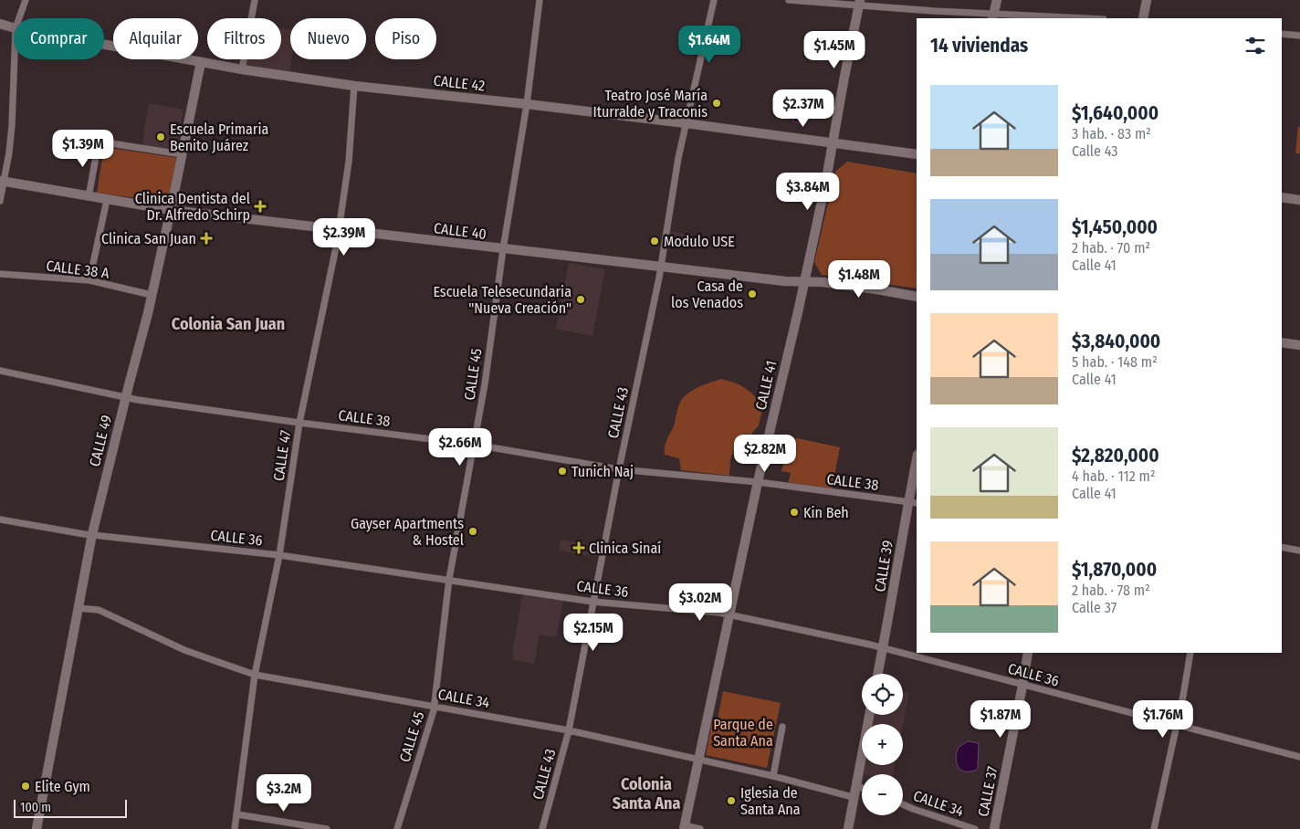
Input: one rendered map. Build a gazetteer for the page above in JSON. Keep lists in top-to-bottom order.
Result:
{
  "streets": {
    "main road": [
      "CALLE 42",
      "CALLE 40",
      "CALLE 41",
      "CALLE 49",
      "CALLE 39",
      "CALLE 37"
    ],
    "street": [
      "CALLE 38 A",
      "CALLE 45",
      "CALLE 43",
      "CALLE 38",
      "CALLE 47",
      "CALLE 36",
      "CALLE 34"
    ]
  },
  "crossings": [
    ["CALLE 42", "CALLE 45"],
    ["CALLE 42", "CALLE 41"],
    ["CALLE 42", "CALLE 43"],
    ["CALLE 42", "CALLE 49"],
    ["CALLE 42", "CALLE 47"],
    ["CALLE 40", "CALLE 45"],
    ["CALLE 40", "CALLE 41"],
    ["CALLE 40", "CALLE 43"],
    ["CALLE 40", "CALLE 49"],
    ["CALLE 40", "CALLE 47"],
    ["CALLE 38 A", "CALLE 49"],
    ["CALLE 45", "CALLE 38"],
    ["CALLE 45", "CALLE 36"],
    ["CALLE 45", "CALLE 34"],
    ["CALLE 41", "CALLE 38"],
    ["CALLE 41", "CALLE 36"],
    ["CALLE 41", "CALLE 34"],
    ["CALLE 43", "CALLE 38"],
    ["CALLE 43", "CALLE 36"],
    ["CALLE 43", "CALLE 34"],
    ["CALLE 38", "CALLE 49"],
    ["CALLE 38", "CALLE 47"],
    ["CALLE 38", "CALLE 39"],
    ["CALLE 49", "CALLE 36"],
    ["CALLE 49", "CALLE 34"],
    ["CALLE 47", "CALLE 36"],
    ["CALLE 47", "CALLE 34"],
    ["CALLE 36", "CALLE 39"],
    ["CALLE 36", "CALLE 37"]
  ],
  "districts": ["Colonia San Juan", "Colonia Santa Ana"],
  "parks": ["Parque de Santa Ana"],
  "places": {
    "other": [
      "Teatro José María Iturralde y Traconis",
      "Escuela Primaria Benito Juárez",
      "Modulo USE",
      "Casa de los Venados",
      "Escuela Telesecundaria \"Nueva Creación\"",
      "Tunich Naj",
      "Kin Beh",
      "Gayser Apartments & Hostel",
      "Elite Gym",
      "Iglesia de Santa Ana"
    ],
    "health": ["Clinica Dentista del Dr. Alfredo Schirp", "Clinica San Juan", "Clinica Sinaí"]
  },
  "scale_bar": "100 m",
  "page": {
    "chip": [
      "Comprar",
      "Alquilar",
      "Filtros",
      "Nuevo",
      "Piso"
    ],
    "heading": "14 viviendas",
    "price": [
      "$1.64M",
      "$1.45M",
      "$2.37M",
      "$1.39M",
      "$3.84M",
      "$2.39M",
      "$1.48M",
      "$2.66M",
      "$2.82M",
      "$3.02M",
      "$2.15M",
      "$1.87M",
      "$1.76M",
      "$3.2M"
    ],
    "list": [
      {
        "name": "$1,640,000",
        "note": "3 hab. · 83 m² · Calle 43"
      },
      {
        "name": "$1,450,000",
        "note": "2 hab. · 70 m² · Calle 41"
      },
      {
        "name": "$3,840,000",
        "note": "5 hab. · 148 m² · Calle 41"
      },
      {
        "name": "$2,820,000",
        "note": "4 hab. · 112 m² · Calle 41"
      },
      {
        "name": "$1,870,000",
        "note": "2 hab. · 78 m² · Calle 37"
      }
    ],
    "map_buttons": ["+", "−"],
    "scale": "100 m"
  }
}
